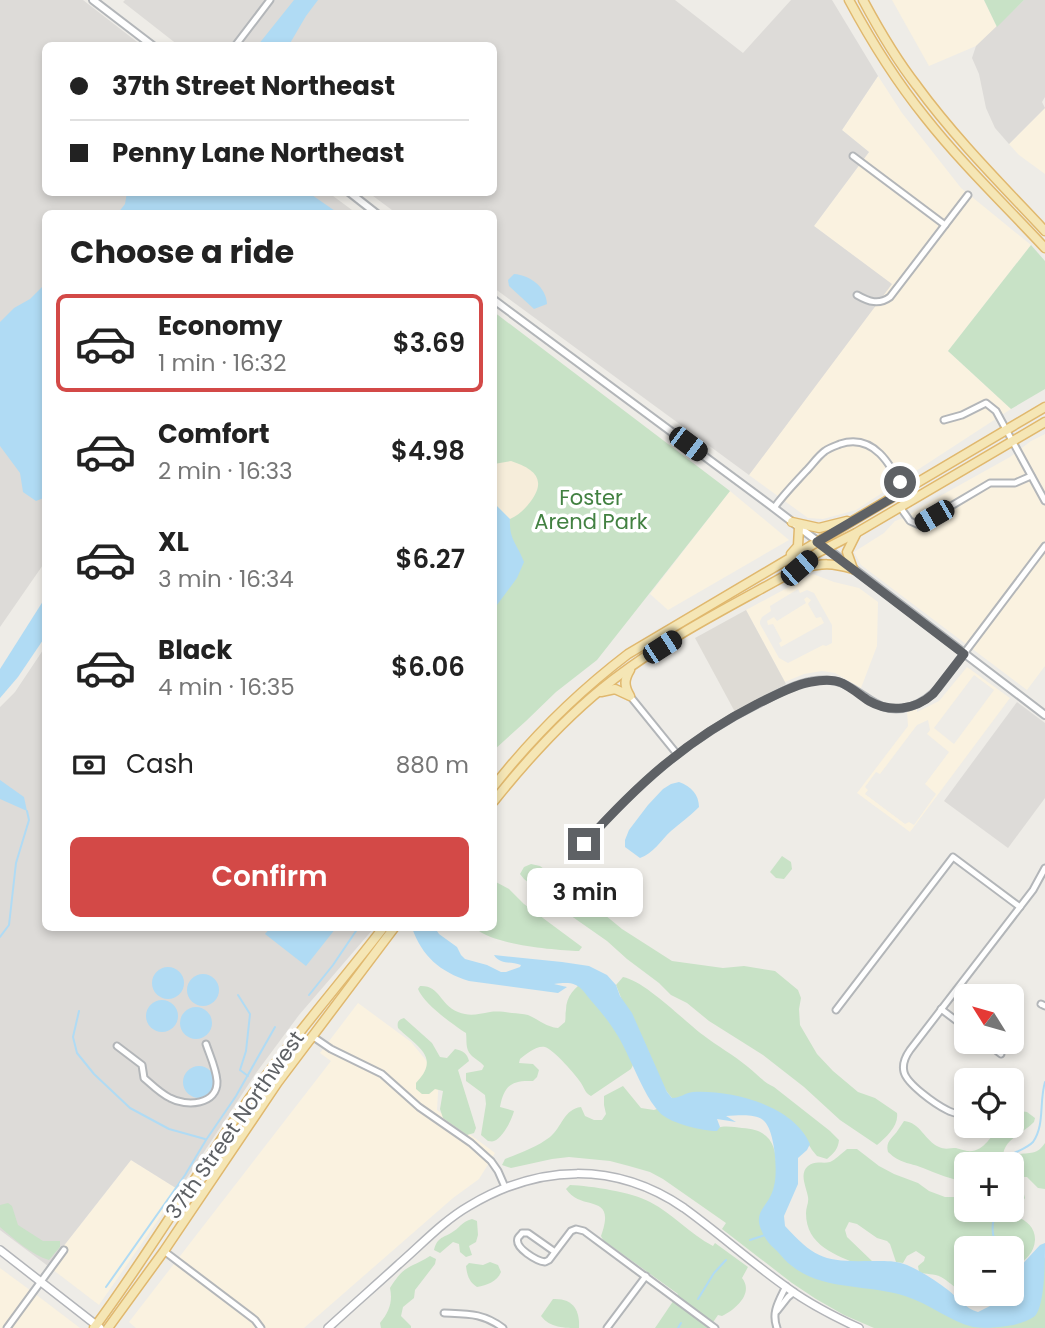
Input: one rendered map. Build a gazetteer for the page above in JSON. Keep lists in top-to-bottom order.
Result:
{
  "streets": {
    "main road": ["37th Street Northwest"]
  },
  "parks": ["Foster Arend Park"],
  "north": "top left",
  "page": {
    "banner": ["37th Street Northeast", "Penny Lane Northeast"],
    "heading": "Choose a ride",
    "list": [
      {
        "name": "Economy",
        "note": "1 min · 16:32",
        "value": "$3.69"
      },
      {
        "name": "Comfort",
        "note": "2 min · 16:33",
        "value": "$4.98"
      },
      {
        "name": "XL",
        "note": "3 min · 16:34",
        "value": "$6.27"
      },
      {
        "name": "Black",
        "note": "4 min · 16:35",
        "value": "$6.06"
      }
    ],
    "pay": ["Cash", "880 m"],
    "buttons": "Confirm",
    "bubble": "3 min",
    "map_buttons": ["+", "−"]
  }
}
